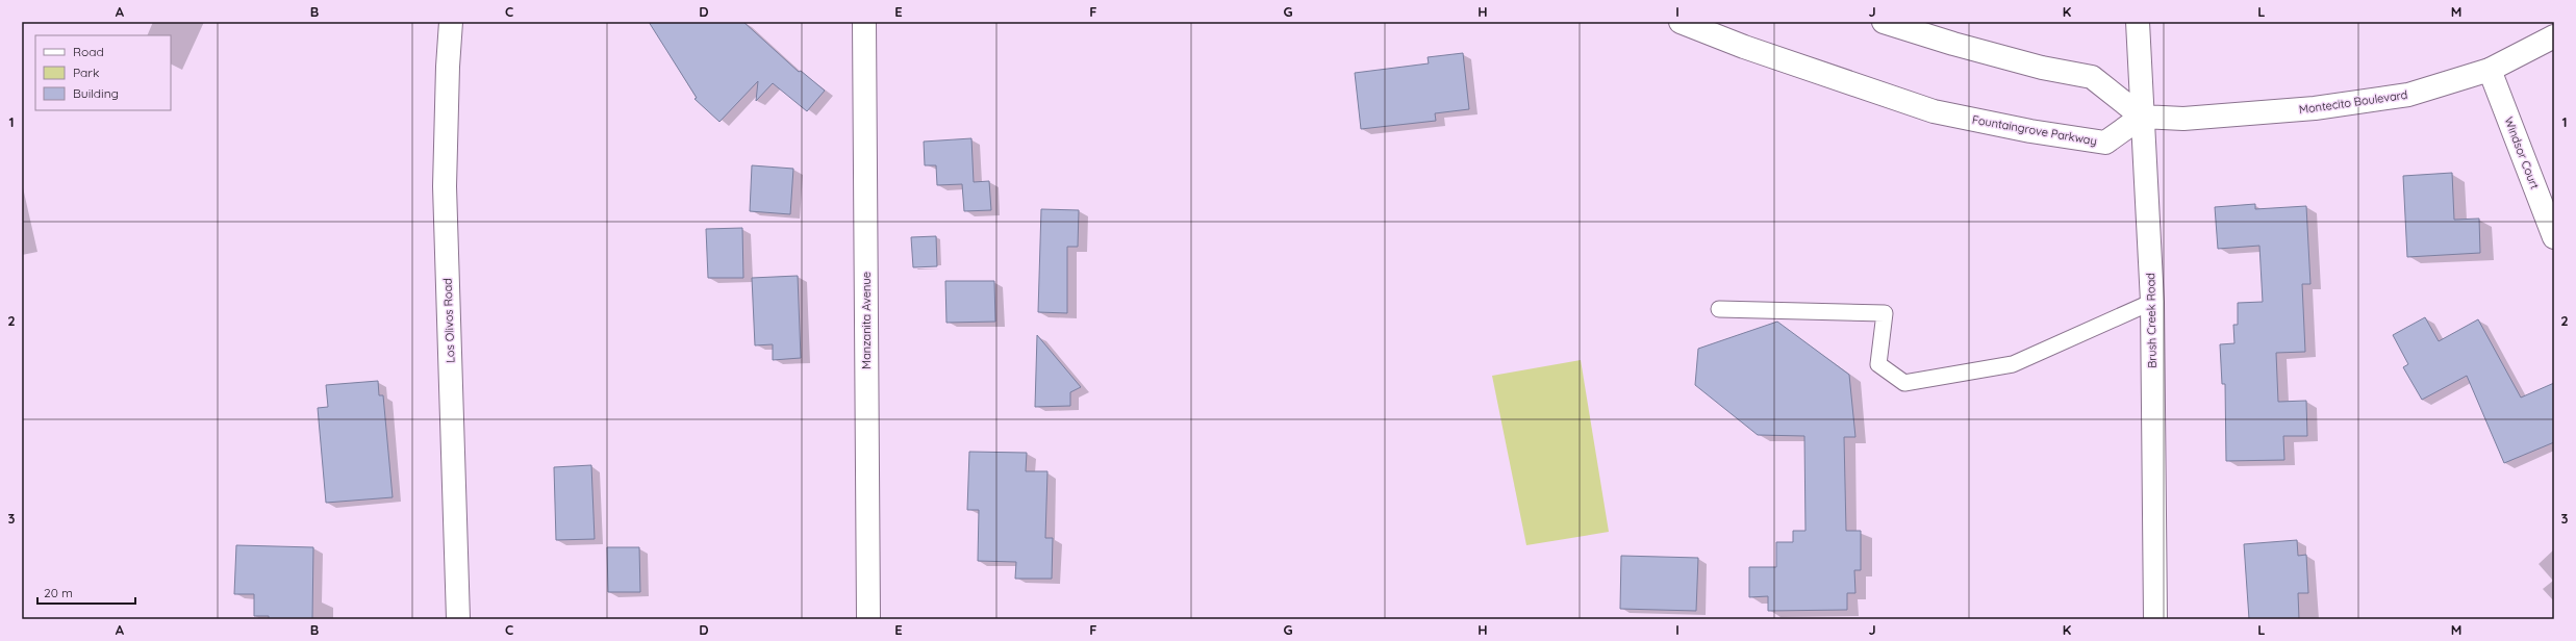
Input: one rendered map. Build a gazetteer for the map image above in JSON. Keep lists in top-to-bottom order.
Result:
{
  "streets": {
    "street": [
      "Montecito Boulevard",
      "Fountaingrove Parkway",
      "Windsor Court",
      "Los Olivos Road",
      "Manzanita Avenue",
      "Brush Creek Road"
    ]
  },
  "crossings": [
    ["Montecito Boulevard", "Fountaingrove Parkway"],
    ["Montecito Boulevard", "Windsor Court"],
    ["Montecito Boulevard", "Brush Creek Road"],
    ["Fountaingrove Parkway", "Brush Creek Road"]
  ],
  "legend": ["Road", "Park", "Building"],
  "scale_bar": "20 m",
  "grid": {
    "columns": [
      "A",
      "B",
      "C",
      "D",
      "E",
      "F",
      "G",
      "H",
      "I",
      "J",
      "K",
      "L",
      "M"
    ],
    "rows": ["1", "2", "3"]
  }
}
